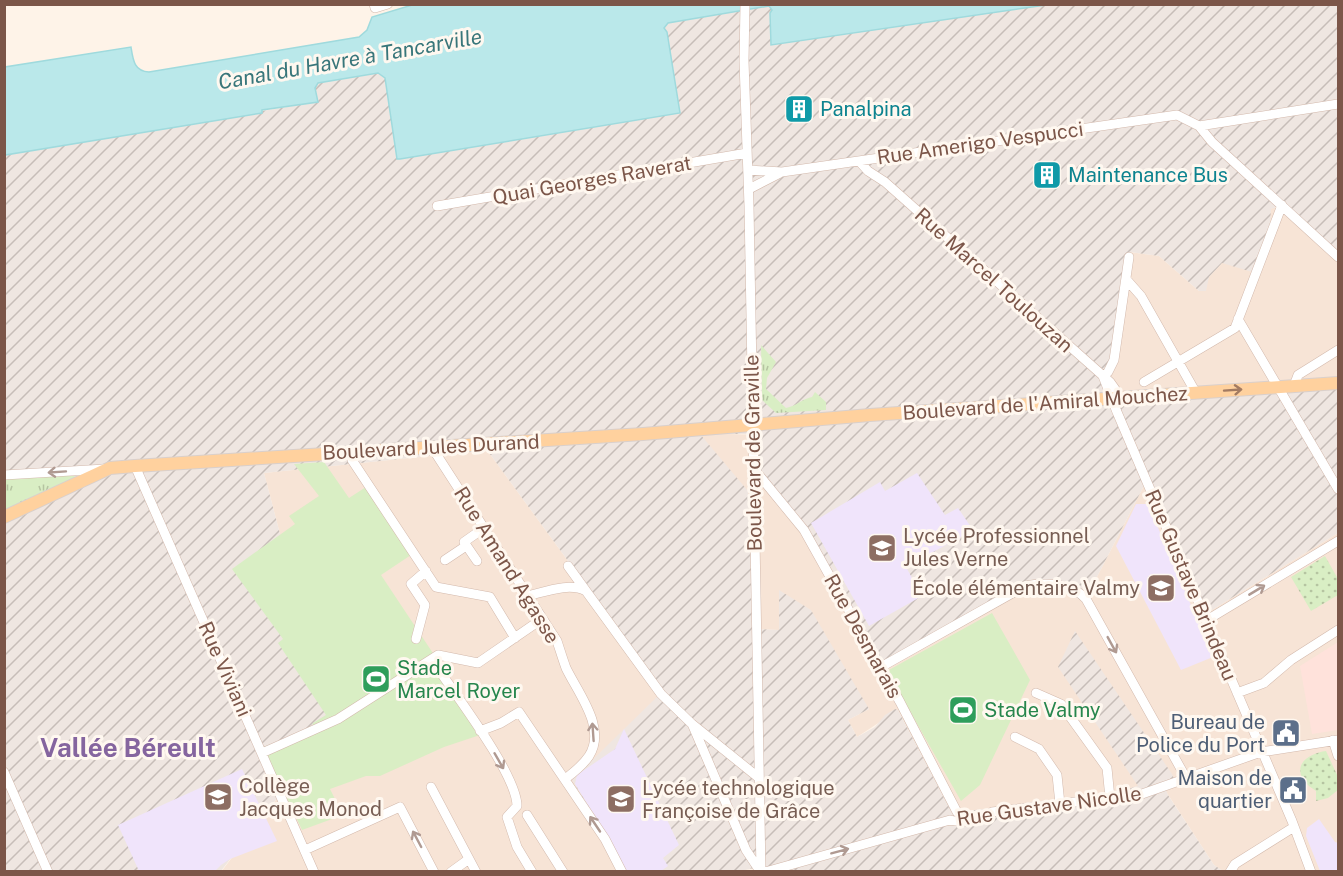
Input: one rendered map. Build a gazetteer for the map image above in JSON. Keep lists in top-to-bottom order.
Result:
{
  "streets": {
    "main road": ["Boulevard de l'Amiral Mouchez", "Boulevard Jules Durand"],
    "street": [
      "Rue Amerigo Vespucci",
      "Quai Georges Raverat",
      "Rue Marcel Toulouzan",
      "Boulevard de Graville",
      "Rue Amand Agasse",
      "Rue Gustave Brindeau",
      "Rue Desmarais",
      "Rue Viviani",
      "Rue Gustave Nicolle"
    ]
  },
  "crossings": [
    ["Rue Amerigo Vespucci", "Rue Marcel Toulouzan"],
    ["Rue Amerigo Vespucci", "Boulevard de Graville"],
    ["Quai Georges Raverat", "Boulevard de Graville"],
    ["Rue Marcel Toulouzan", "Boulevard de l'Amiral Mouchez"],
    ["Rue Marcel Toulouzan", "Rue Gustave Brindeau"],
    ["Boulevard de l'Amiral Mouchez", "Boulevard Jules Durand"],
    ["Boulevard de l'Amiral Mouchez", "Boulevard de Graville"],
    ["Boulevard de l'Amiral Mouchez", "Rue Gustave Brindeau"],
    ["Boulevard Jules Durand", "Boulevard de Graville"],
    ["Boulevard Jules Durand", "Rue Amand Agasse"],
    ["Boulevard Jules Durand", "Rue Viviani"],
    ["Boulevard de Graville", "Rue Desmarais"],
    ["Boulevard de Graville", "Rue Gustave Nicolle"],
    ["Rue Gustave Brindeau", "Rue Gustave Nicolle"],
    ["Rue Desmarais", "Rue Gustave Nicolle"]
  ],
  "one_way": ["Rue Amand Agasse"],
  "districts": ["Vallée Béreult"],
  "water": ["Canal du Havre à Tancarville"],
  "places": {
    "building": ["Panalpina", "Maintenance Bus"],
    "school or university": [
      "Lycée Professionnel Jules Verne",
      "École élémentaire Valmy",
      "Collège Jacques Monod",
      "Lycée technologique Françoise de Grâce"
    ],
    "sports": ["Stade Marcel Royer", "Stade Valmy"],
    "public building": ["Bureau de Police du Port", "Maison de quartier"]
  }
}
